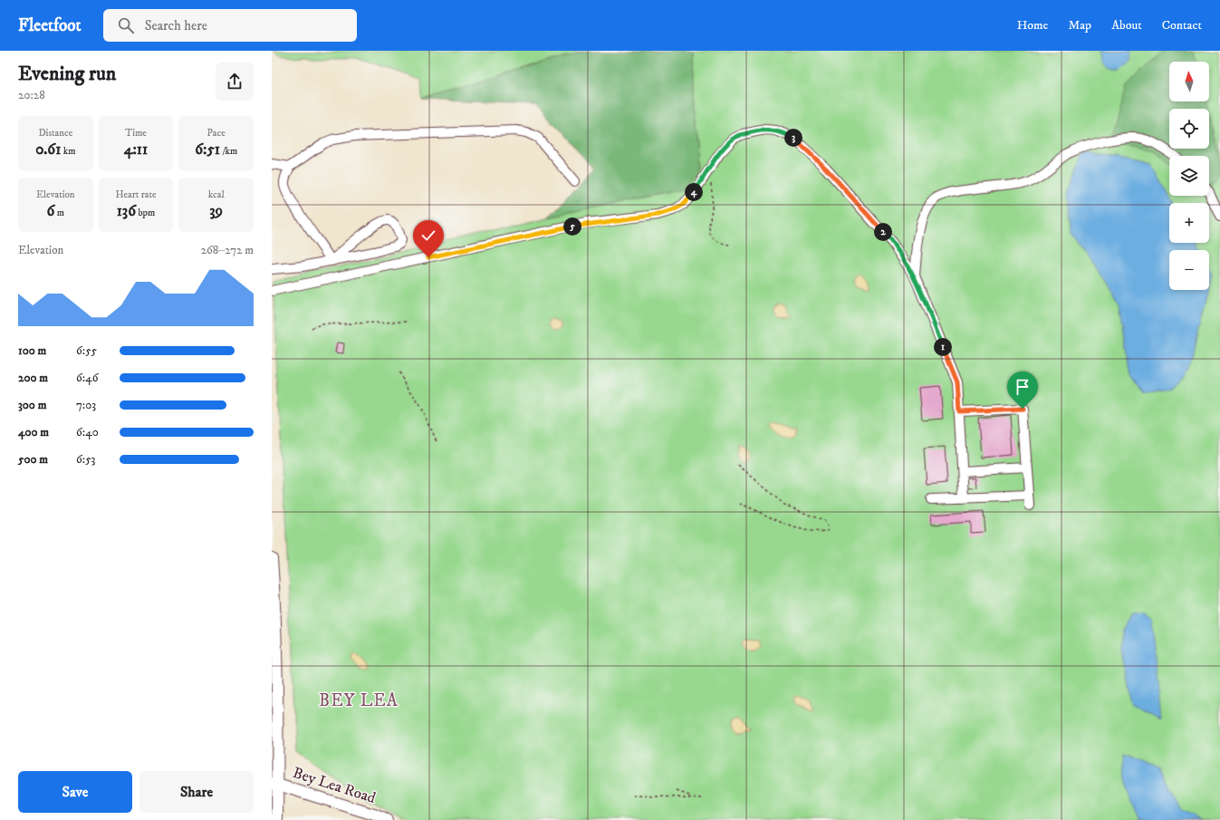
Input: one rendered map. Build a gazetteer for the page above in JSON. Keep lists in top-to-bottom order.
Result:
{
  "streets": {
    "main road": ["Bey Lea Road"]
  },
  "districts": ["BEY LEA"],
  "north": "top",
  "page": {
    "header": "Fleetfoot",
    "search": "Search here",
    "nav": [
      "Home",
      "Map",
      "About",
      "Contact"
    ],
    "heading": ["Evening run", "20:28"],
    "map_buttons": ["+", "−"],
    "stats": [
      ["Distance", "0.61 km"],
      ["Time", "4:11"],
      ["Pace", "6:51 /km"],
      ["Elevation", "6 m"],
      ["Heart rate", "136 bpm"],
      ["kcal", "39"]
    ],
    "pins": [
      "3",
      "4",
      "5",
      "2",
      "1"
    ],
    "chart": ["Elevation", "268–272 m"],
    "list": [
      {
        "name": "100 m",
        "note": "6:55"
      },
      {
        "name": "200 m",
        "note": "6:46"
      },
      {
        "name": "300 m",
        "note": "7:03"
      },
      {
        "name": "400 m",
        "note": "6:40"
      },
      {
        "name": "500 m",
        "note": "6:53"
      }
    ],
    "buttons": ["Save", "Share"]
  }
}
